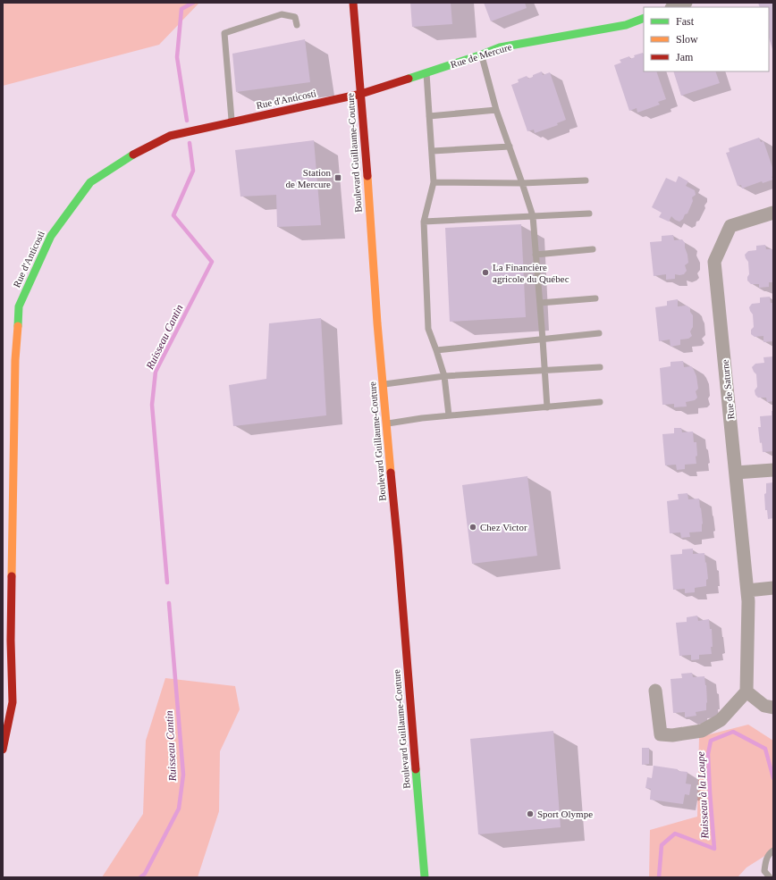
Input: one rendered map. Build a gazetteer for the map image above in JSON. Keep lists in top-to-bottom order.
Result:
{
  "streets": {
    "street": [
      "Rue de Mercure",
      "Rue d'Anticosti",
      "Boulevard Guillaume-Couture",
      "Rue de Saturne"
    ]
  },
  "crossings": [
    ["Rue de Mercure", "Rue d'Anticosti"],
    ["Rue de Mercure", "Boulevard Guillaume-Couture"],
    ["Rue d'Anticosti", "Boulevard Guillaume-Couture"]
  ],
  "water": ["Ruisseau Cantin", "Ruisseau à la Loupe"],
  "places": {
    "transit": ["Station de Mercure"],
    "other": ["La Financière agricole du Québec", "Chez Victor", "Sport Olympe"]
  },
  "legend": ["Fast", "Slow", "Jam"]
}
